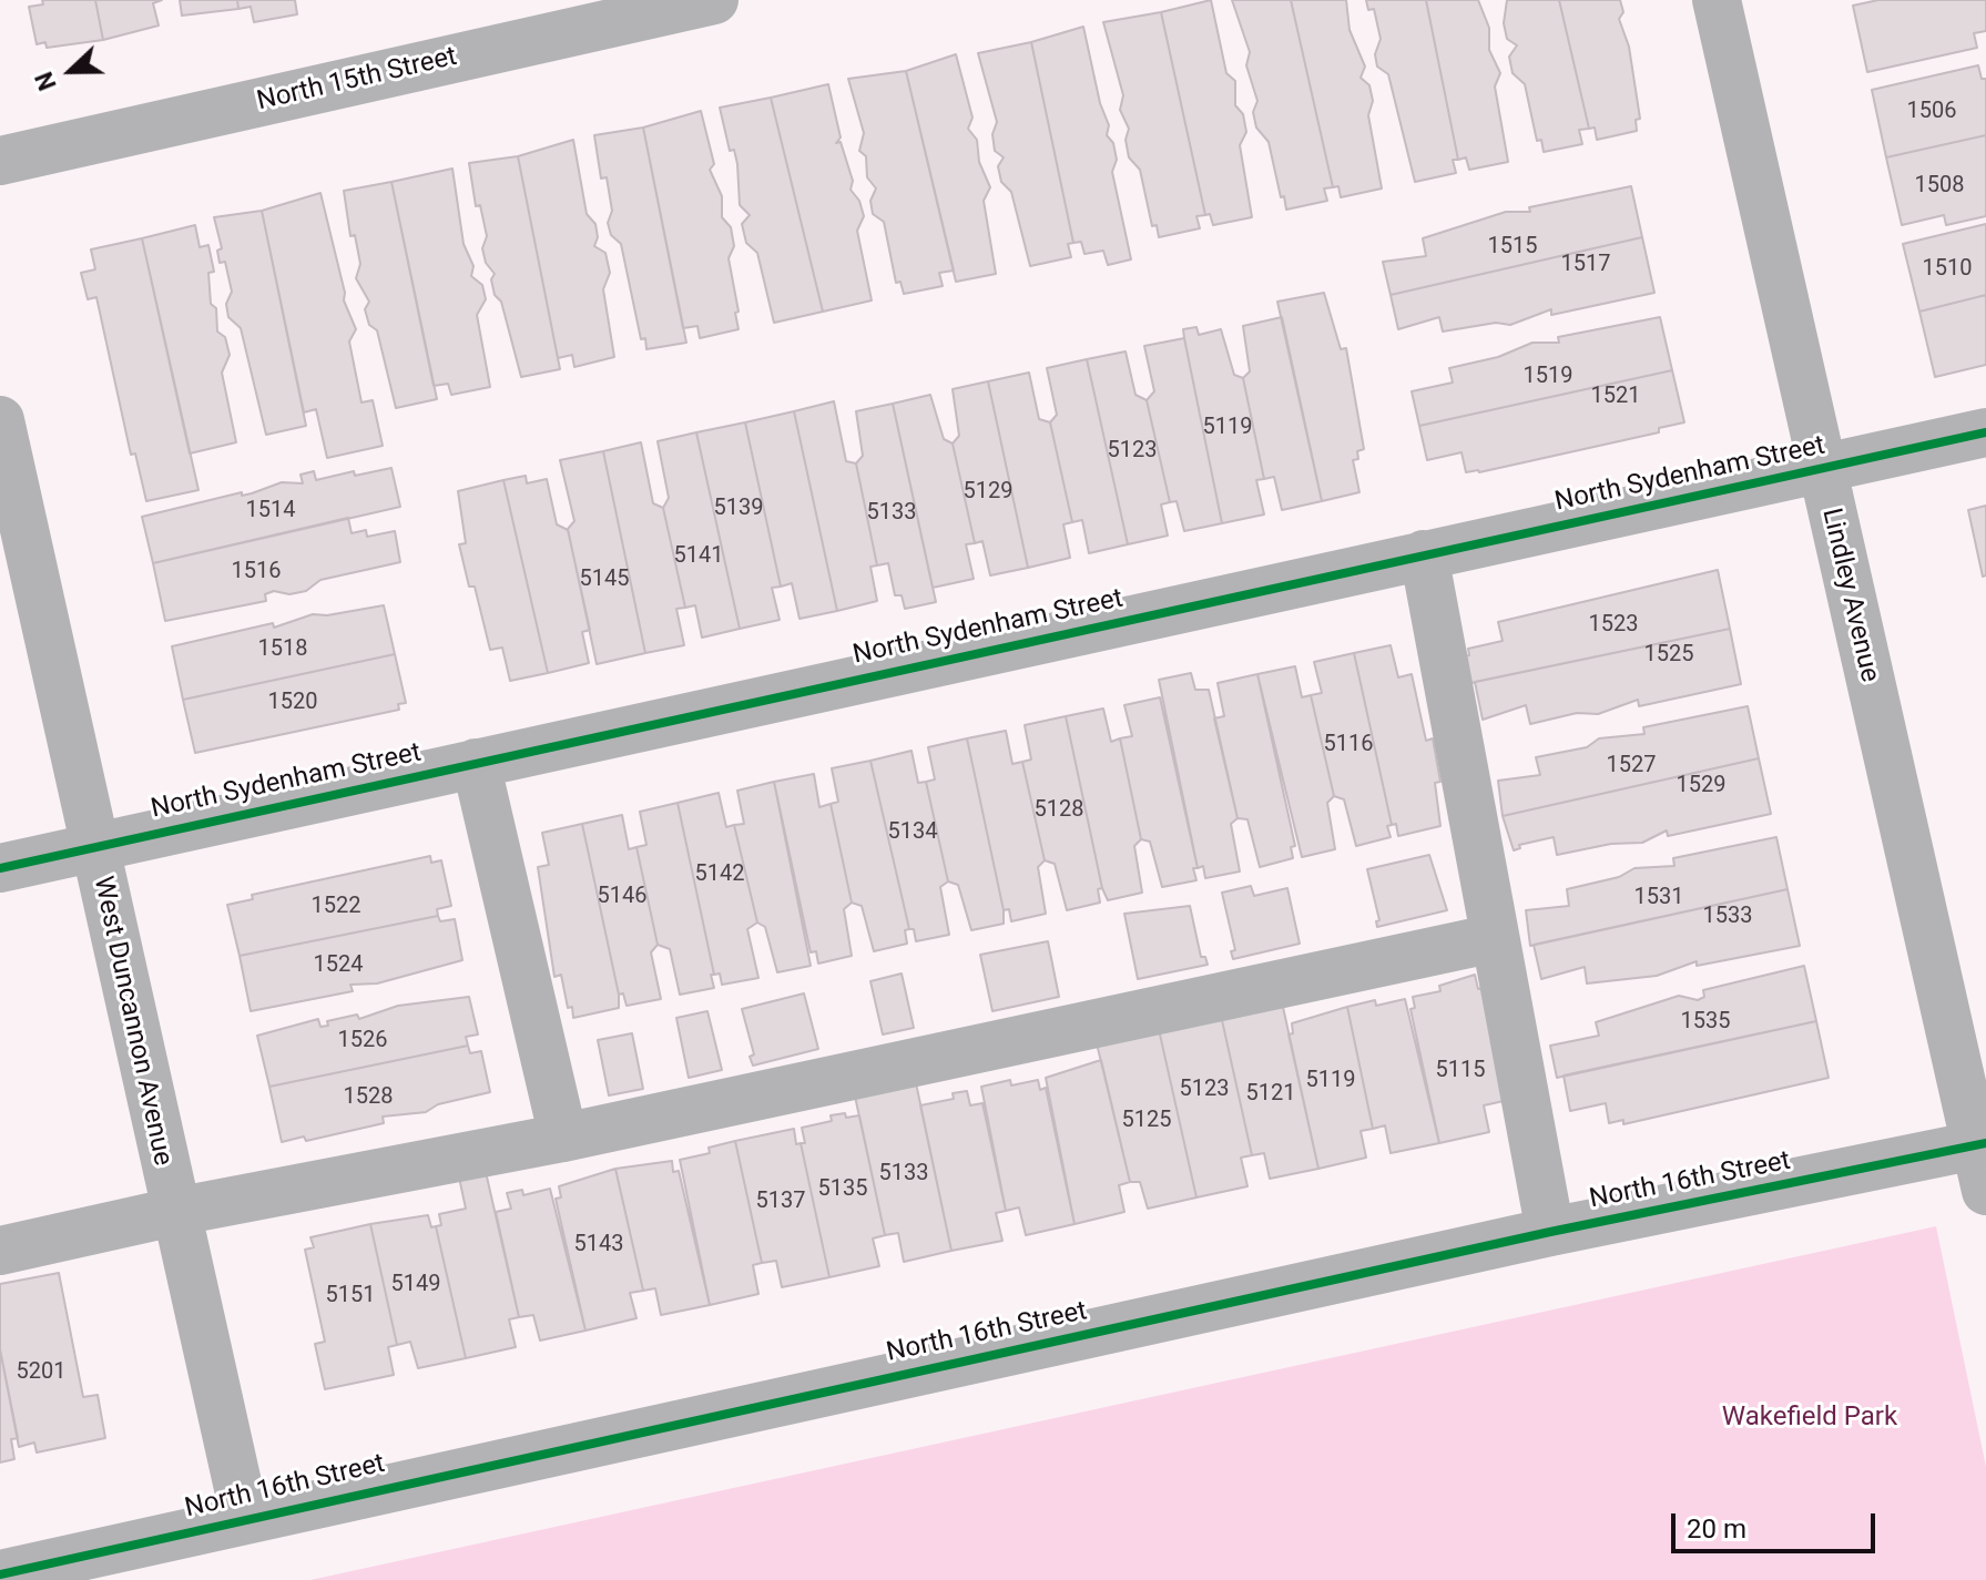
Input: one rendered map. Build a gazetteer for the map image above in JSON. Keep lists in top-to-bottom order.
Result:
{
  "streets": {
    "street": [
      "North 15th Street",
      "North Sydenham Street",
      "Lindley Avenue",
      "West Duncannon Avenue",
      "North 16th Street"
    ]
  },
  "crossings": [
    ["North Sydenham Street", "Lindley Avenue"],
    ["North Sydenham Street", "West Duncannon Avenue"],
    ["Lindley Avenue", "North 16th Street"],
    ["West Duncannon Avenue", "North 16th Street"]
  ],
  "parks": ["Wakefield Park"],
  "house_numbers": [
    "1506",
    "1508",
    "1515",
    "1517",
    "1510",
    "1519",
    "1521",
    "5119",
    "5123",
    "5129",
    "5139",
    "1514",
    "5133",
    "5141",
    "1516",
    "5145",
    "1523",
    "1518",
    "1525",
    "1520",
    "5116",
    "1527",
    "1529",
    "5128",
    "5134",
    "5142",
    "5146",
    "1531",
    "1522",
    "1533",
    "1524",
    "1535",
    "1526",
    "5115",
    "5119",
    "5123",
    "5121",
    "1528",
    "5125",
    "5133",
    "5135",
    "5137",
    "5143",
    "5149",
    "5151",
    "5201"
  ],
  "scale_bar": "20 m",
  "north": "left"
}
